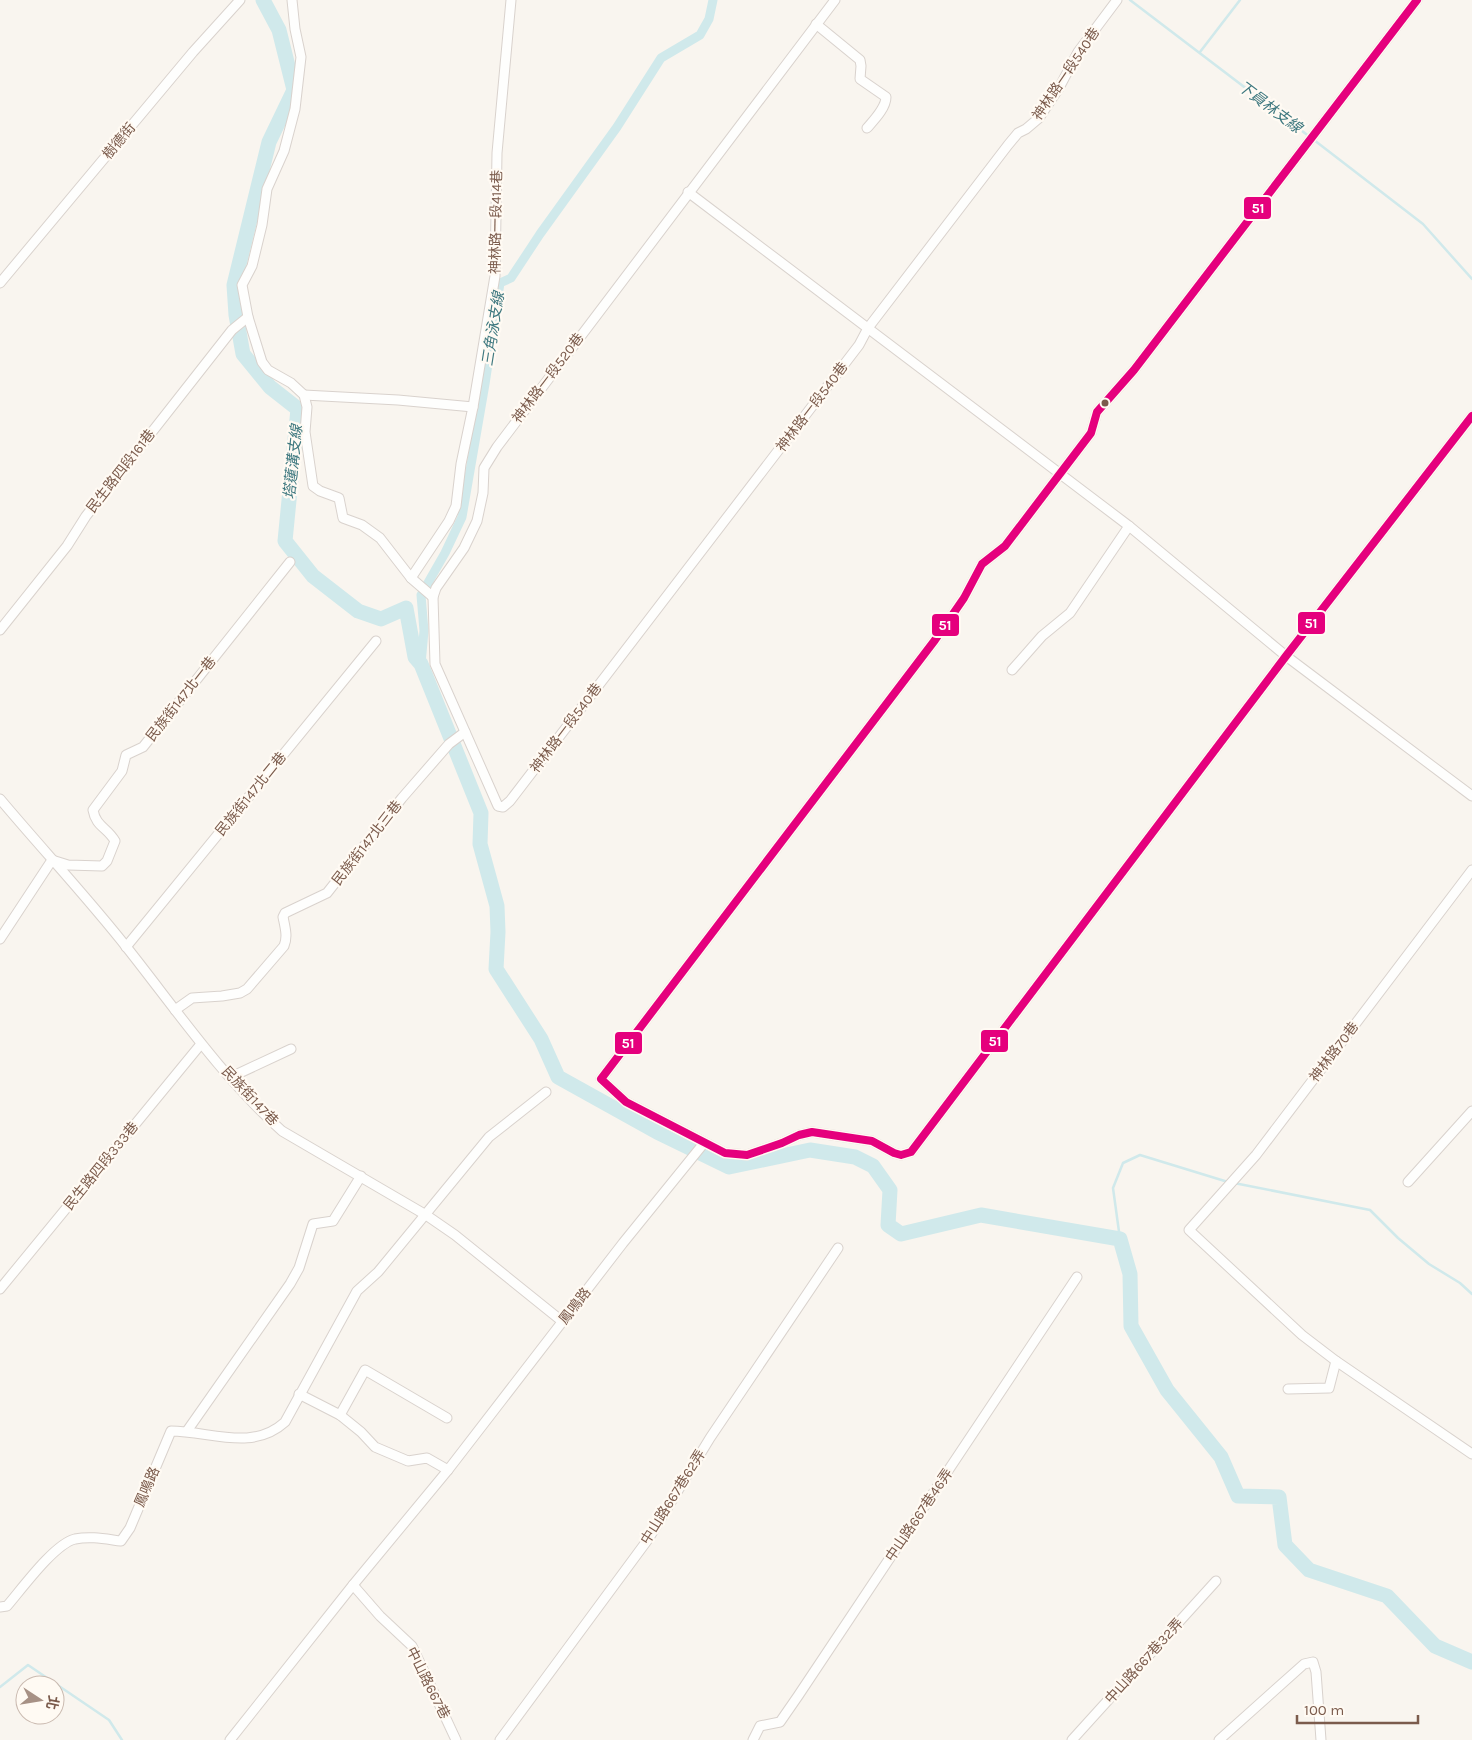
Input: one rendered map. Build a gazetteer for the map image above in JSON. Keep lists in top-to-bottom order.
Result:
{
  "streets": {
    "street": [
      "神林路一段540巷",
      "樹德街",
      "神林路一段414巷",
      "神林路一段520巷",
      "民生路四段161巷",
      "民族街147北一巷",
      "民族街147北二巷",
      "民族街147北三巷",
      "神林路70巷",
      "民族街147巷",
      "民生路四段333巷",
      "鳳鳴路",
      "中山路667巷62弄",
      "中山路667巷46弄",
      "中山路667巷32弄",
      "中山路667巷"
    ]
  },
  "crossings": [
    ["神林路一段540巷", "民族街147北三巷"],
    ["民族街147北一巷", "民族街147巷"],
    ["民族街147北二巷", "民族街147巷"],
    ["民族街147北三巷", "民族街147巷"],
    ["民族街147巷", "民生路四段333巷"],
    ["民族街147巷", "鳳鳴路"],
    ["鳳鳴路", "中山路667巷"]
  ],
  "water": ["下員林支線", "三角泳支線", "塔蓮溝支線"],
  "lines": ["transit line 51"],
  "scale_bar": "100 m",
  "north": "right"
}
